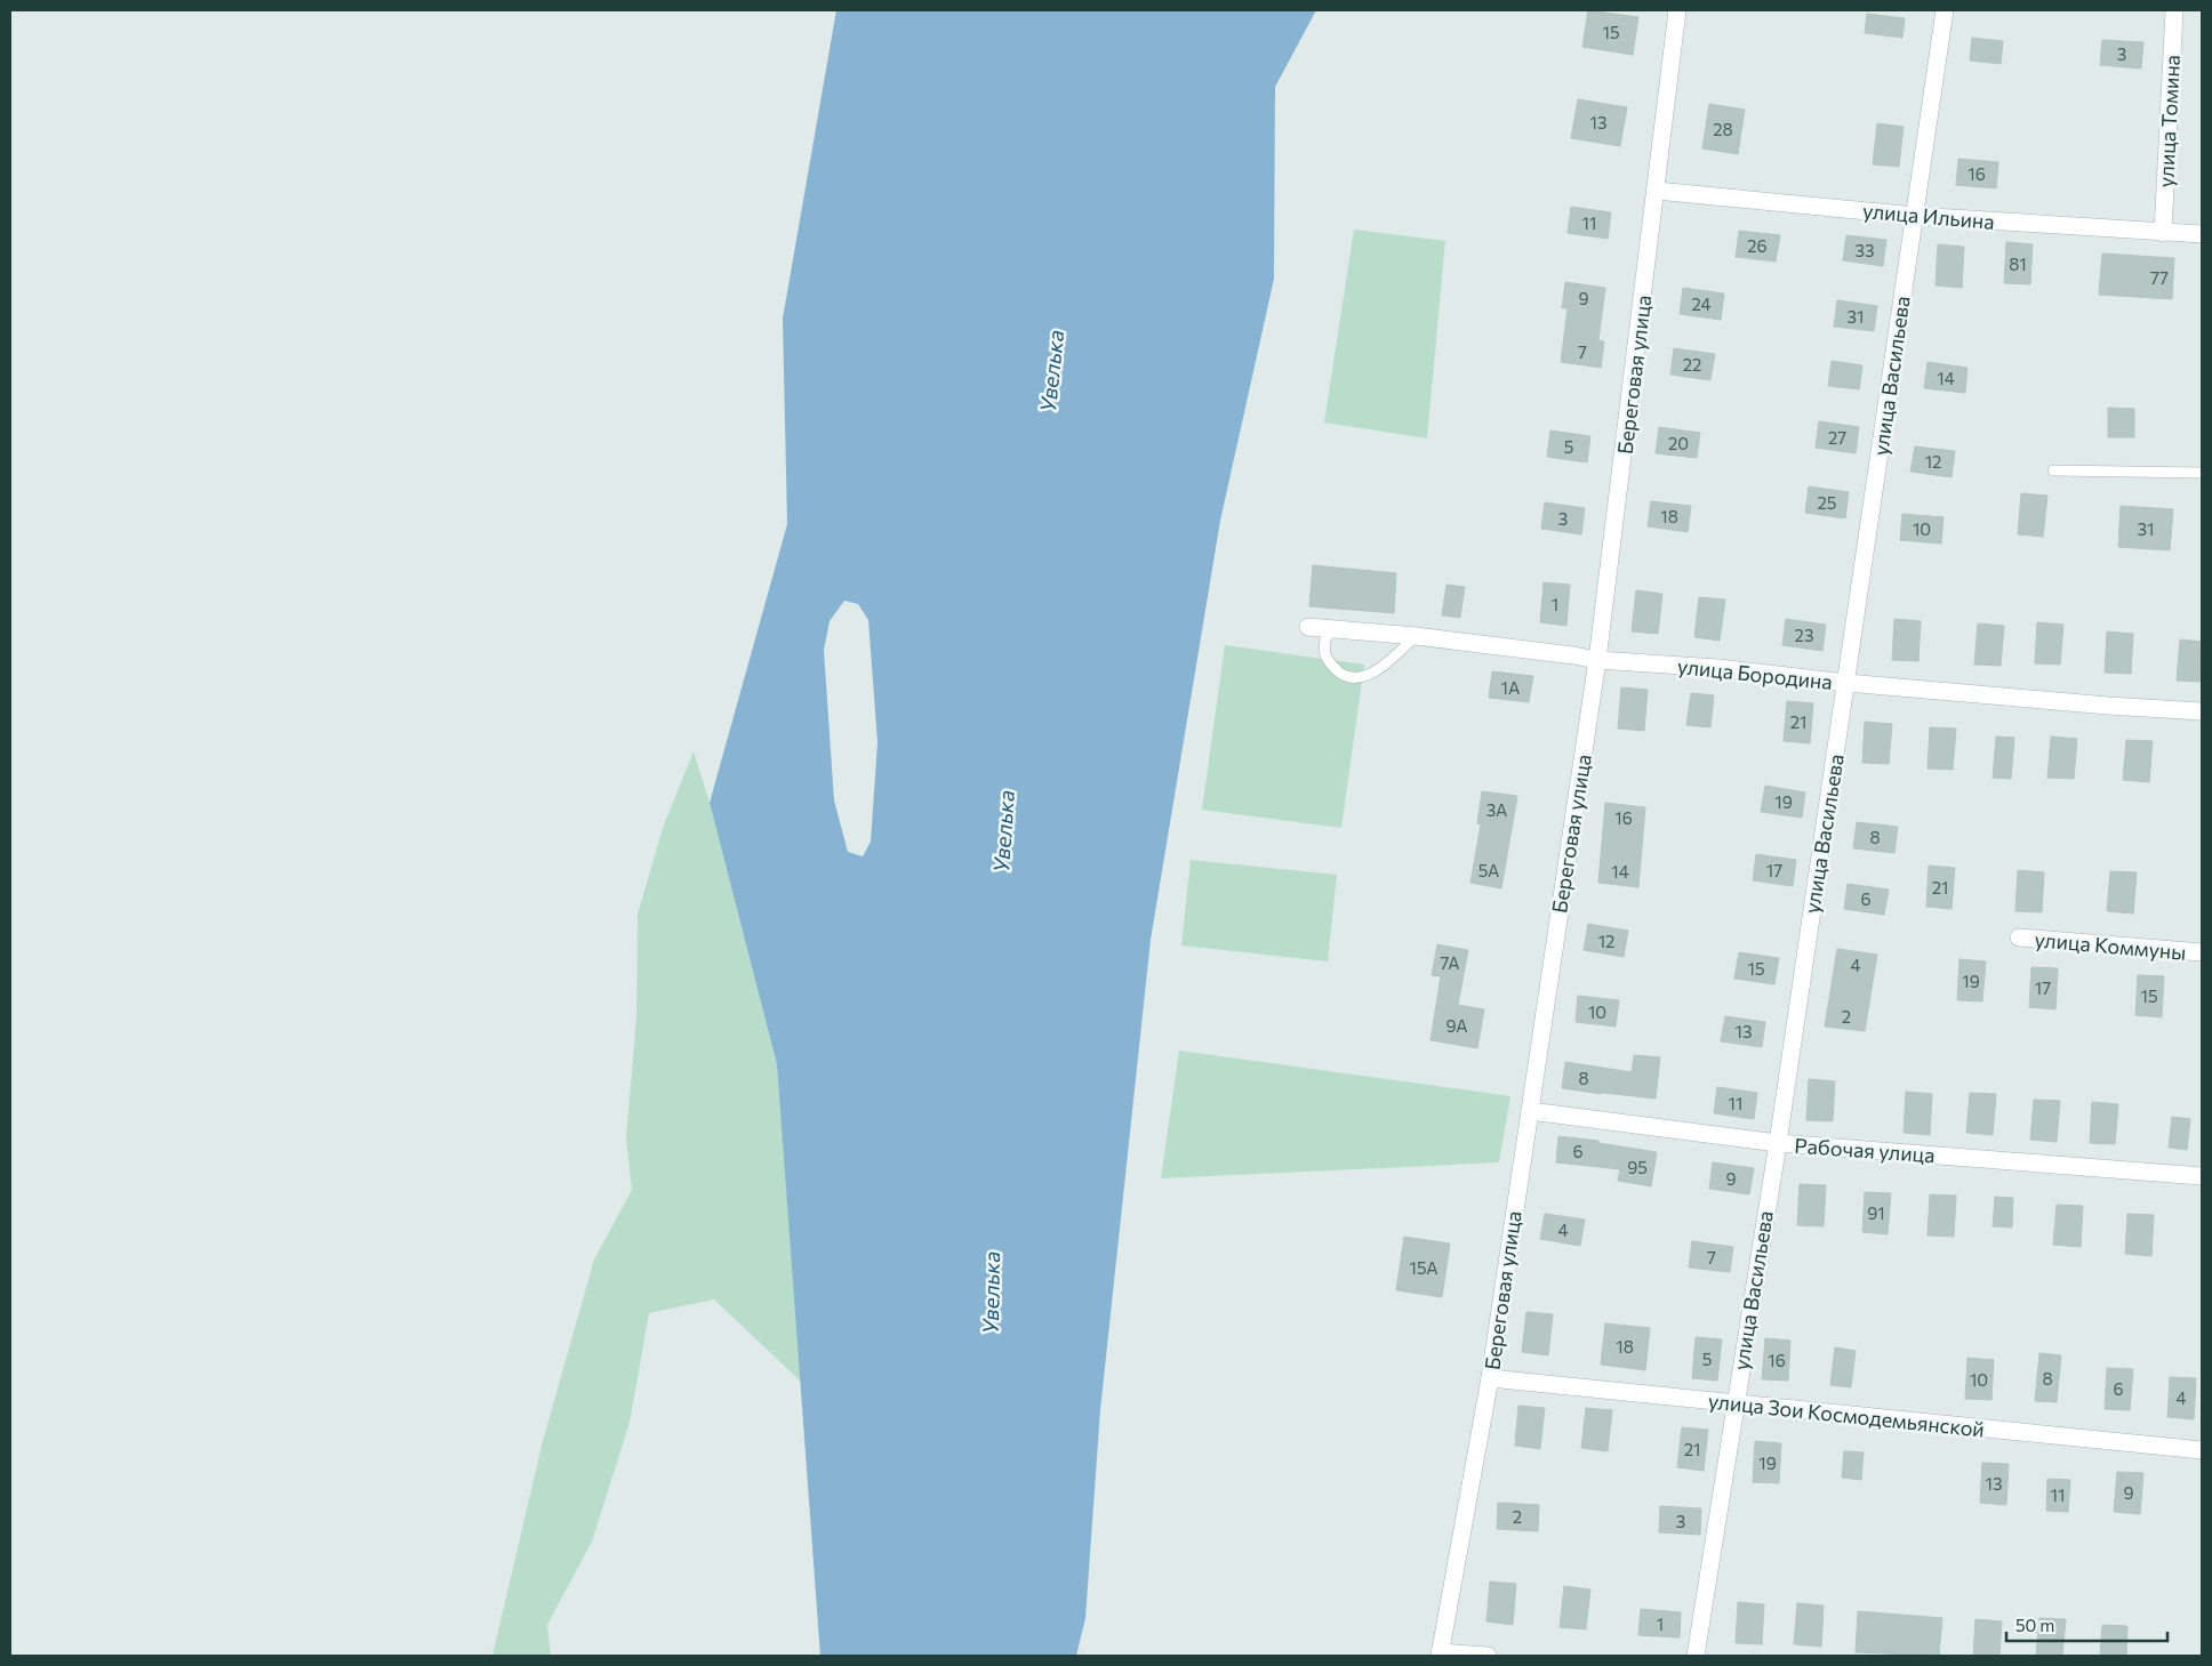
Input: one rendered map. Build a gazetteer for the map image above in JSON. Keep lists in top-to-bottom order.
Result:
{
  "streets": {
    "street": [
      "улица Томина",
      "улица Ильина",
      "Береговая улица",
      "улица Васильева",
      "улица Бородина",
      "улица Коммуны",
      "Рабочая улица",
      "улица Зои Космодемьянской"
    ]
  },
  "crossings": [
    ["улица Томина", "улица Ильина"],
    ["улица Ильина", "Береговая улица"],
    ["улица Ильина", "улица Васильева"],
    ["Береговая улица", "улица Бородина"],
    ["Береговая улица", "Рабочая улица"],
    ["Береговая улица", "улица Зои Космодемьянской"],
    ["улица Васильева", "улица Бородина"],
    ["улица Васильева", "Рабочая улица"],
    ["улица Васильева", "улица Зои Космодемьянской"]
  ],
  "water": ["Увелька"],
  "house_numbers": [
    "15",
    "3",
    "13",
    "28",
    "16",
    "11",
    "26",
    "33",
    "81",
    "77",
    "9",
    "24",
    "31",
    "7",
    "22",
    "14",
    "27",
    "20",
    "5",
    "12",
    "25",
    "18",
    "3",
    "10",
    "31",
    "1",
    "23",
    "1А",
    "21",
    "19",
    "3А",
    "16",
    "8",
    "5А",
    "17",
    "14",
    "21",
    "6",
    "12",
    "7А",
    "4",
    "15",
    "19",
    "17",
    "15",
    "10",
    "2",
    "9А",
    "13",
    "8",
    "11",
    "6",
    "95",
    "9",
    "91",
    "4",
    "7",
    "15А",
    "18",
    "5",
    "16",
    "8",
    "10",
    "6",
    "4",
    "21",
    "19",
    "13",
    "9",
    "11",
    "2",
    "3",
    "1"
  ],
  "scale_bar": "50 m"
}
